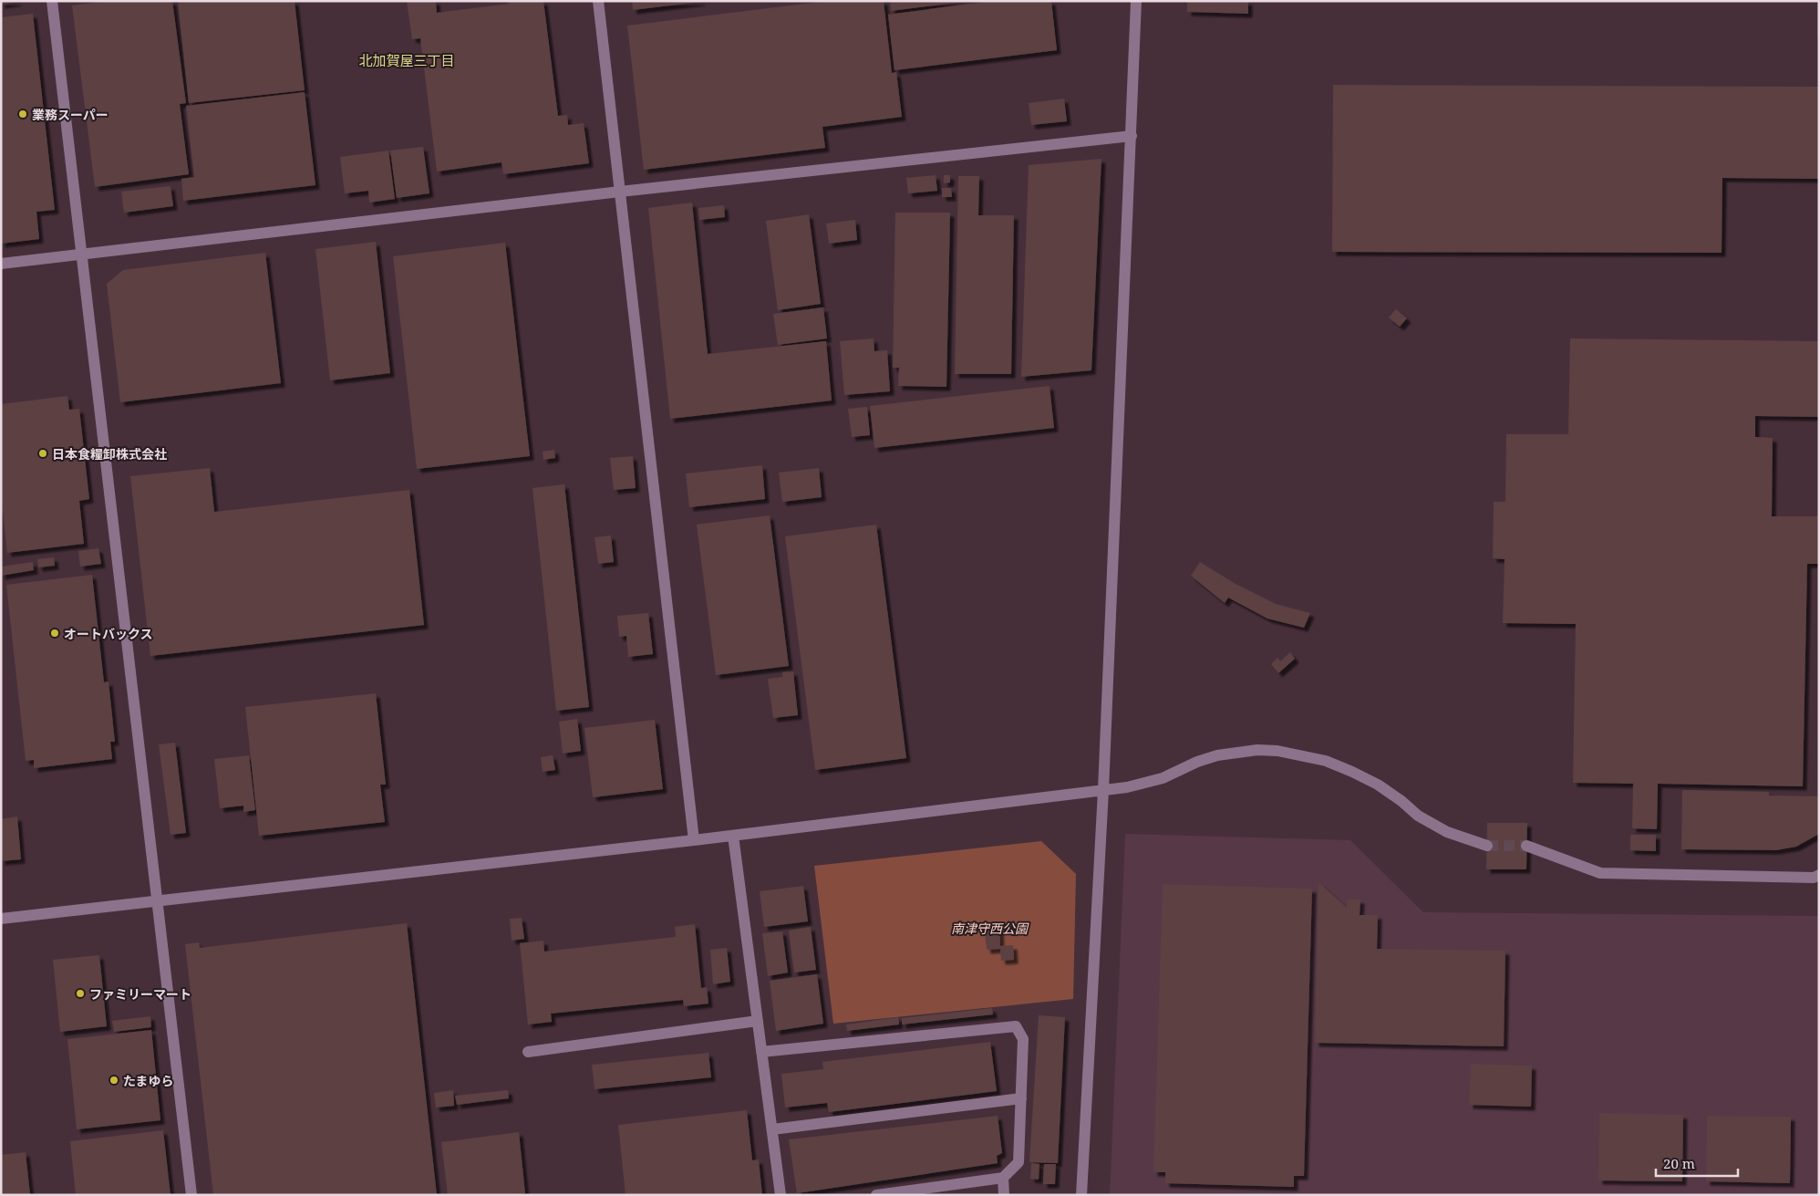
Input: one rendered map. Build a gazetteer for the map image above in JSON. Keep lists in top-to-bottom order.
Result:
{
  "districts": ["北加賀屋三丁目"],
  "parks": ["南津守西公園"],
  "places": [
    "業務スーパー",
    "日本食糧卸株式会社",
    "オートバックス",
    "ファミリーマート",
    "たまゆら"
  ],
  "scale_bar": "20 m"
}
